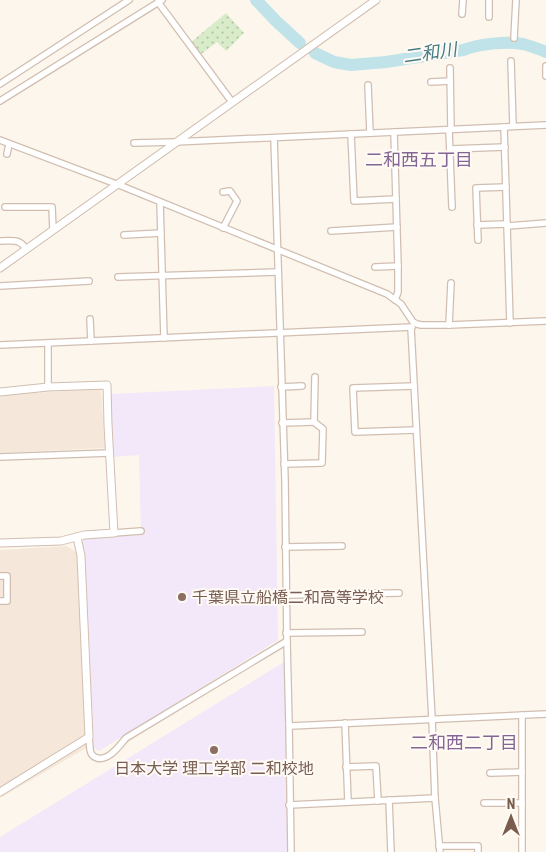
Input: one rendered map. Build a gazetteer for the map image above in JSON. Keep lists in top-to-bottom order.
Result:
{
  "districts": ["二和西五丁目", "二和西二丁目"],
  "water": ["二和川"],
  "places": ["千葉県立船橋二和高等学校", "日本大学 理工学部 二和校地"],
  "north": "top"
}
